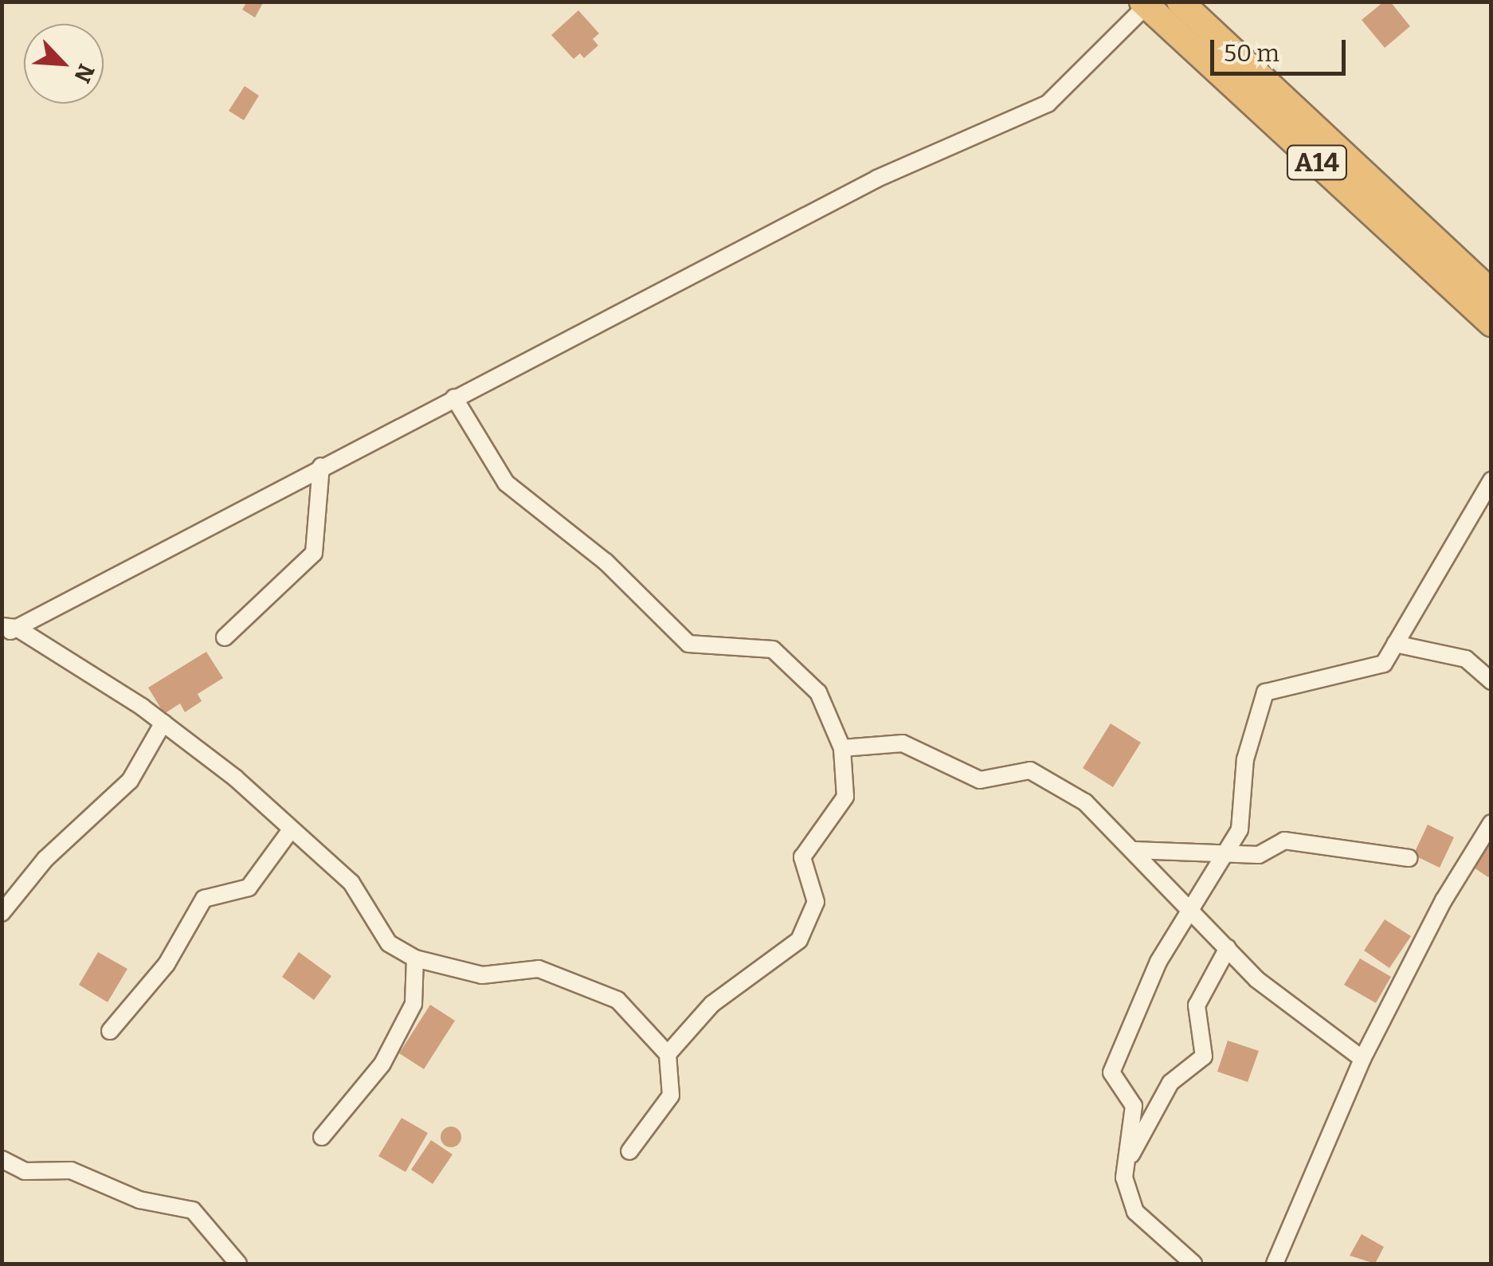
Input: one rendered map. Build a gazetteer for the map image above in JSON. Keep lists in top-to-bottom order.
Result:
{
  "streets": {
    "highway": ["A14"]
  },
  "scale_bar": "50 m",
  "north": "bottom right"
}
